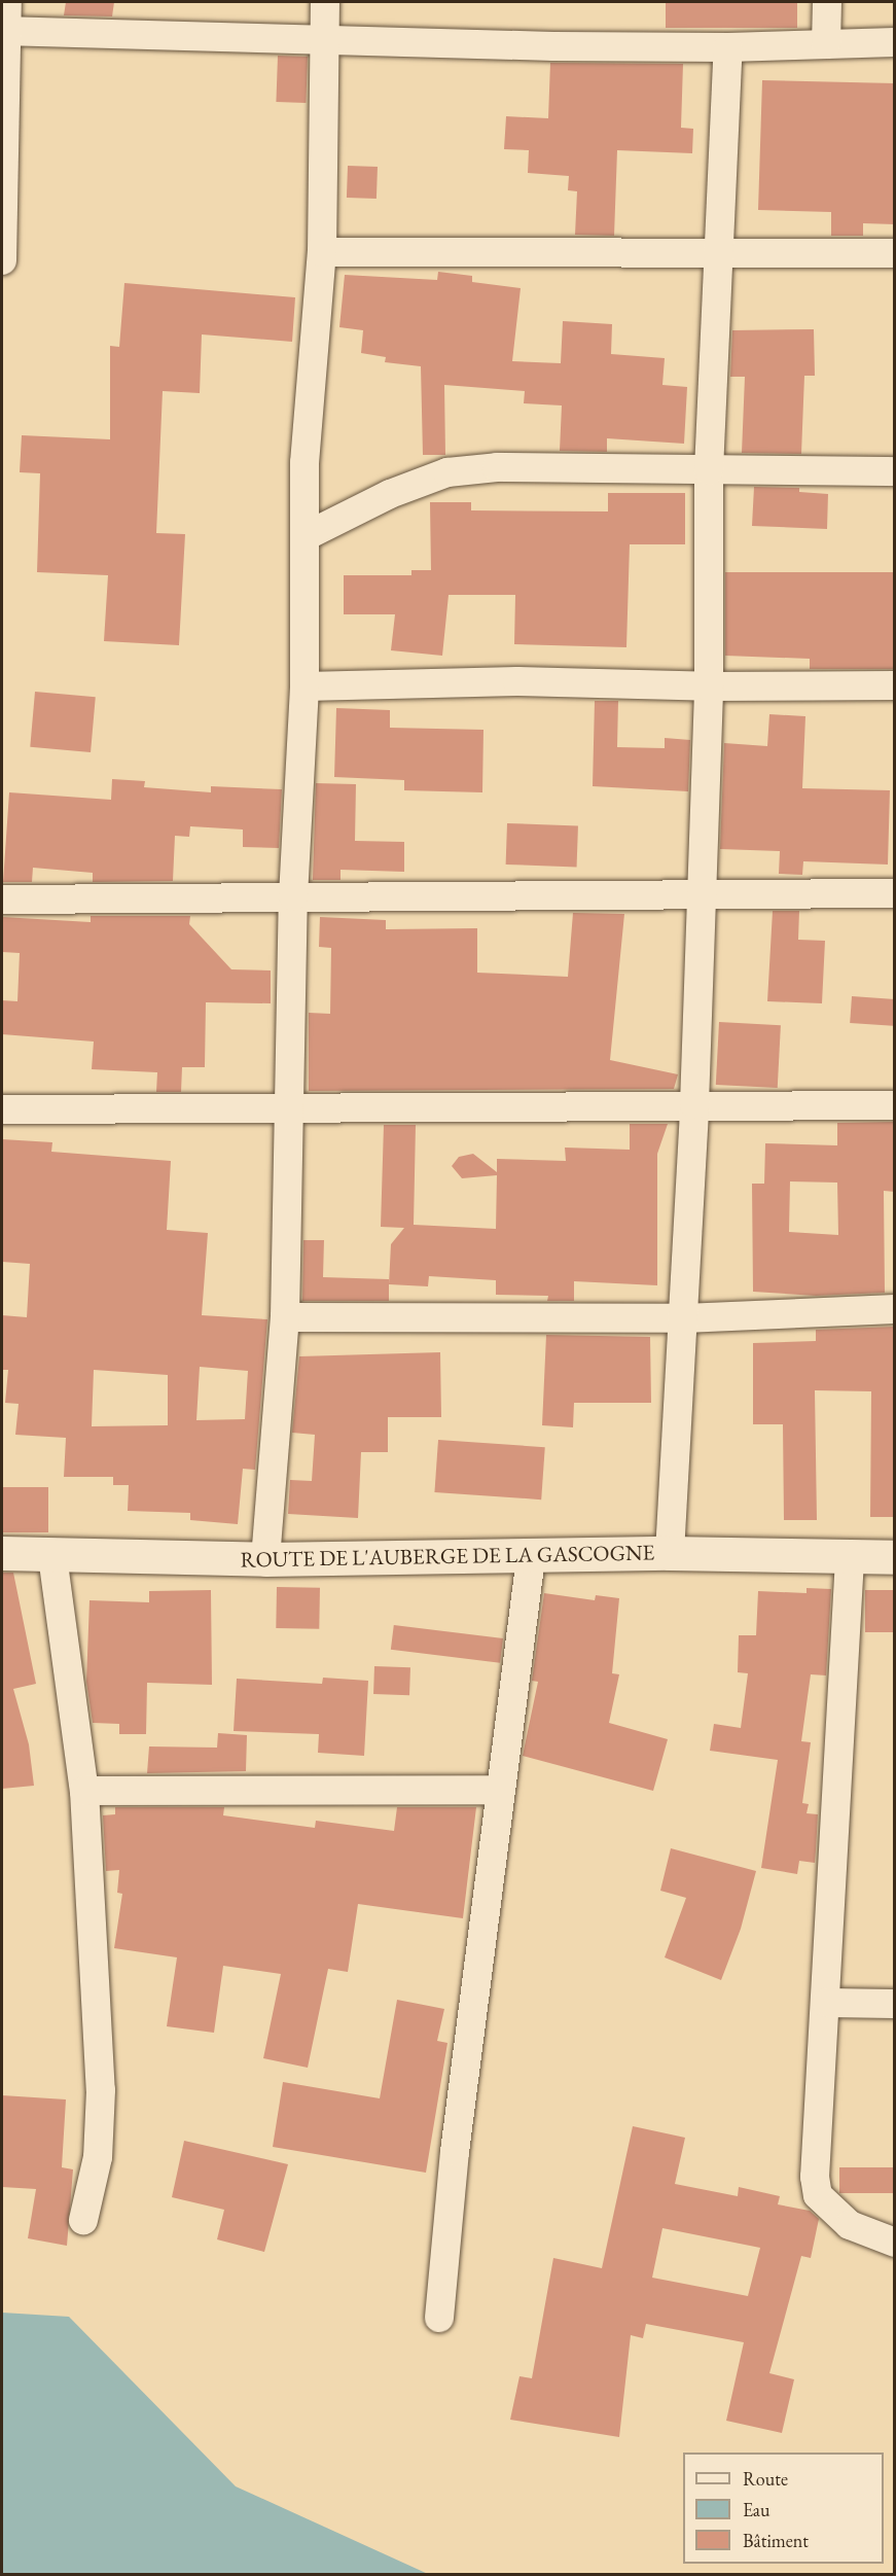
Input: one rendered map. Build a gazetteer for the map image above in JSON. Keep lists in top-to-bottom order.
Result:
{
  "streets": {
    "street": ["ROUTE DE L'AUBERGE DE LA GASCOGNE"]
  },
  "legend": ["Route", "Eau", "Bâtiment"]
}
